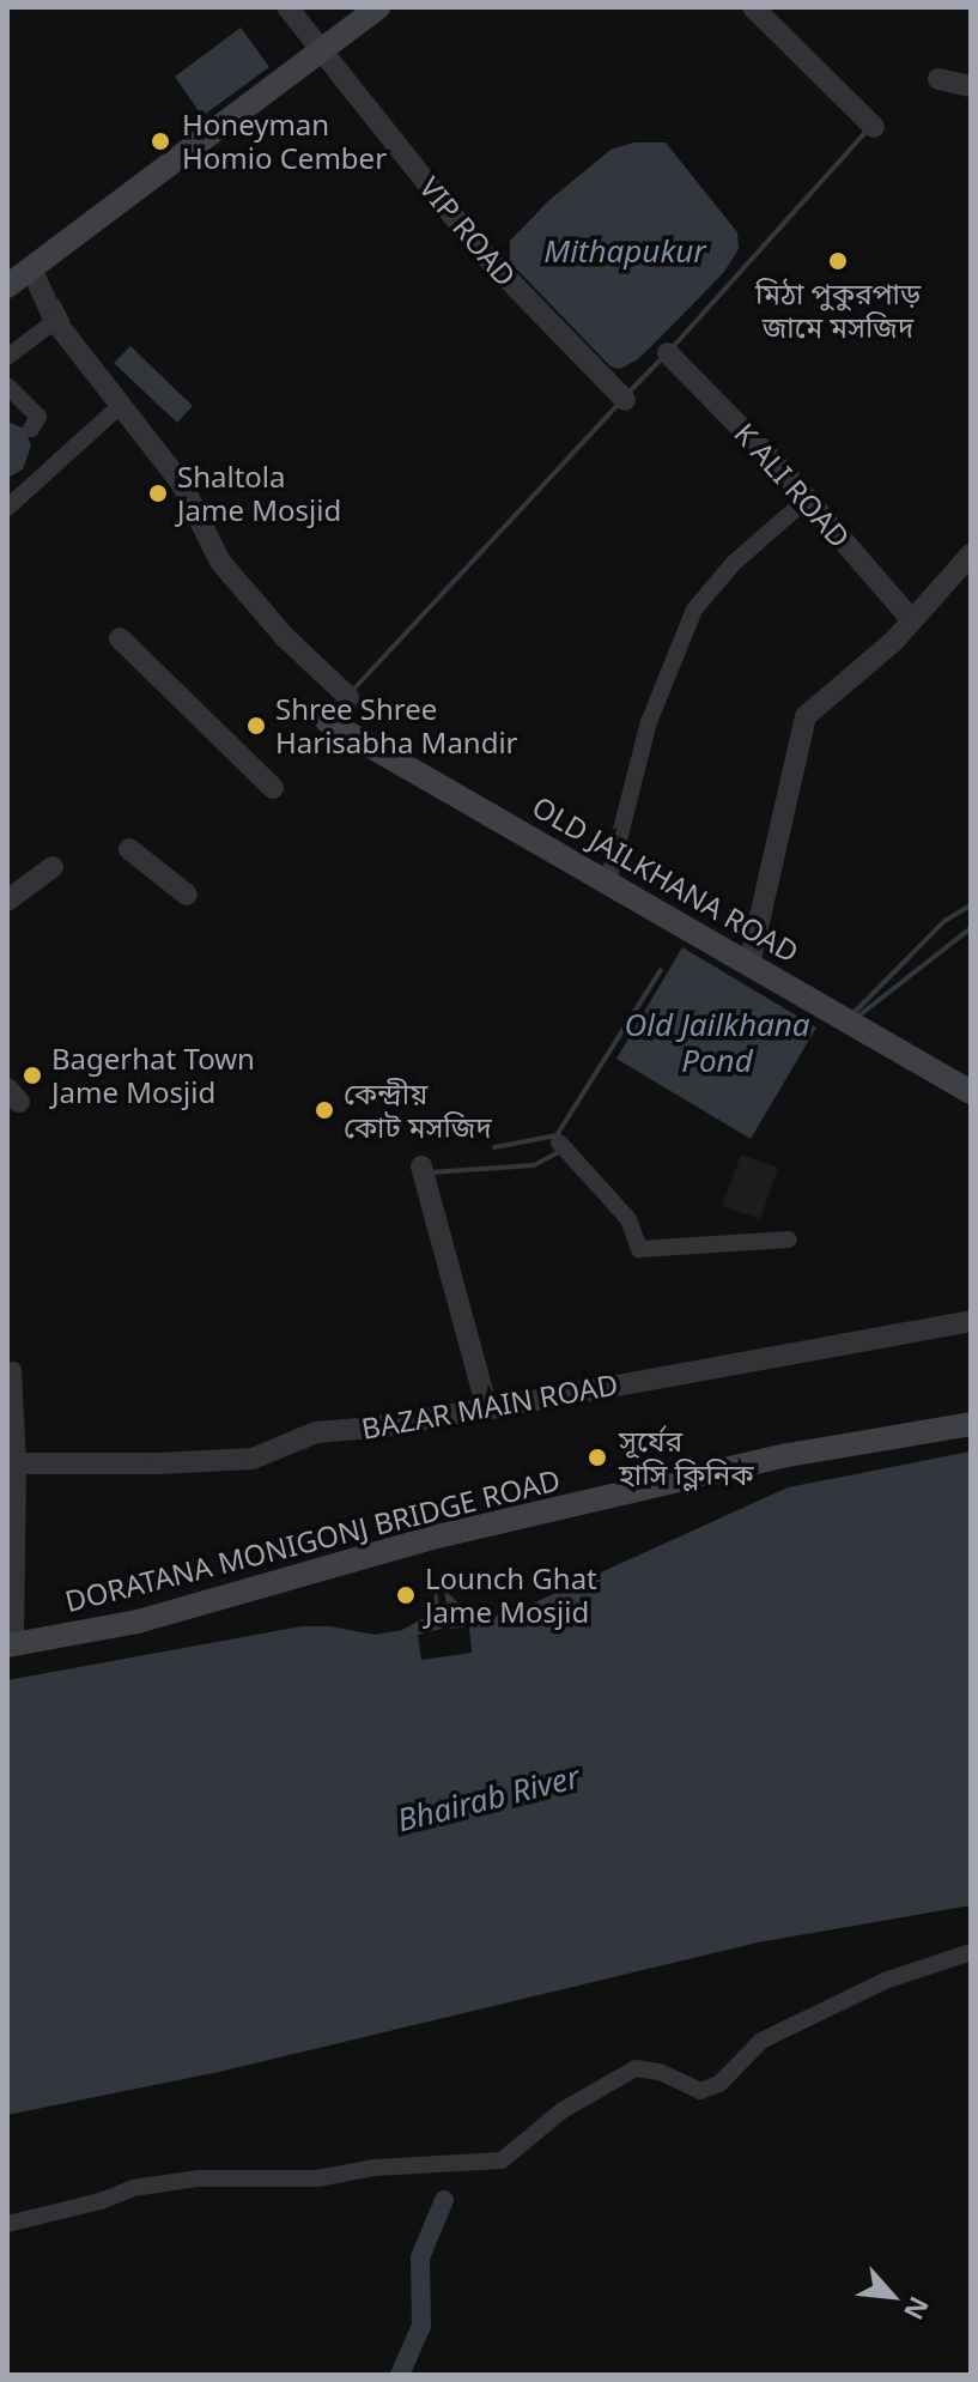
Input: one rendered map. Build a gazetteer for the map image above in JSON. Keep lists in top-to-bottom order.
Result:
{
  "streets": {
    "main road": ["OLD JAILKHANA ROAD", "DORATANA MONIGONJ BRIDGE ROAD"],
    "street": ["VIP ROAD", "K ALI ROAD", "BAZAR MAIN ROAD"]
  },
  "water": ["Mithapukur", "Old Jailkhana Pond", "Bhairab River"],
  "places": [
    "Honeyman Homio Cember",
    "মিঠা পুকুরপাড় জামে মসজিদ",
    "Shaltola Jame Mosjid",
    "Shree Shree Harisabha Mandir",
    "Bagerhat Town Jame Mosjid",
    "কেন্দ্রীয় কোট মসজিদ",
    "সূর্যের হাসি ক্লিনিক",
    "Lounch Ghat Jame Mosjid"
  ],
  "north": "bottom right"
}
